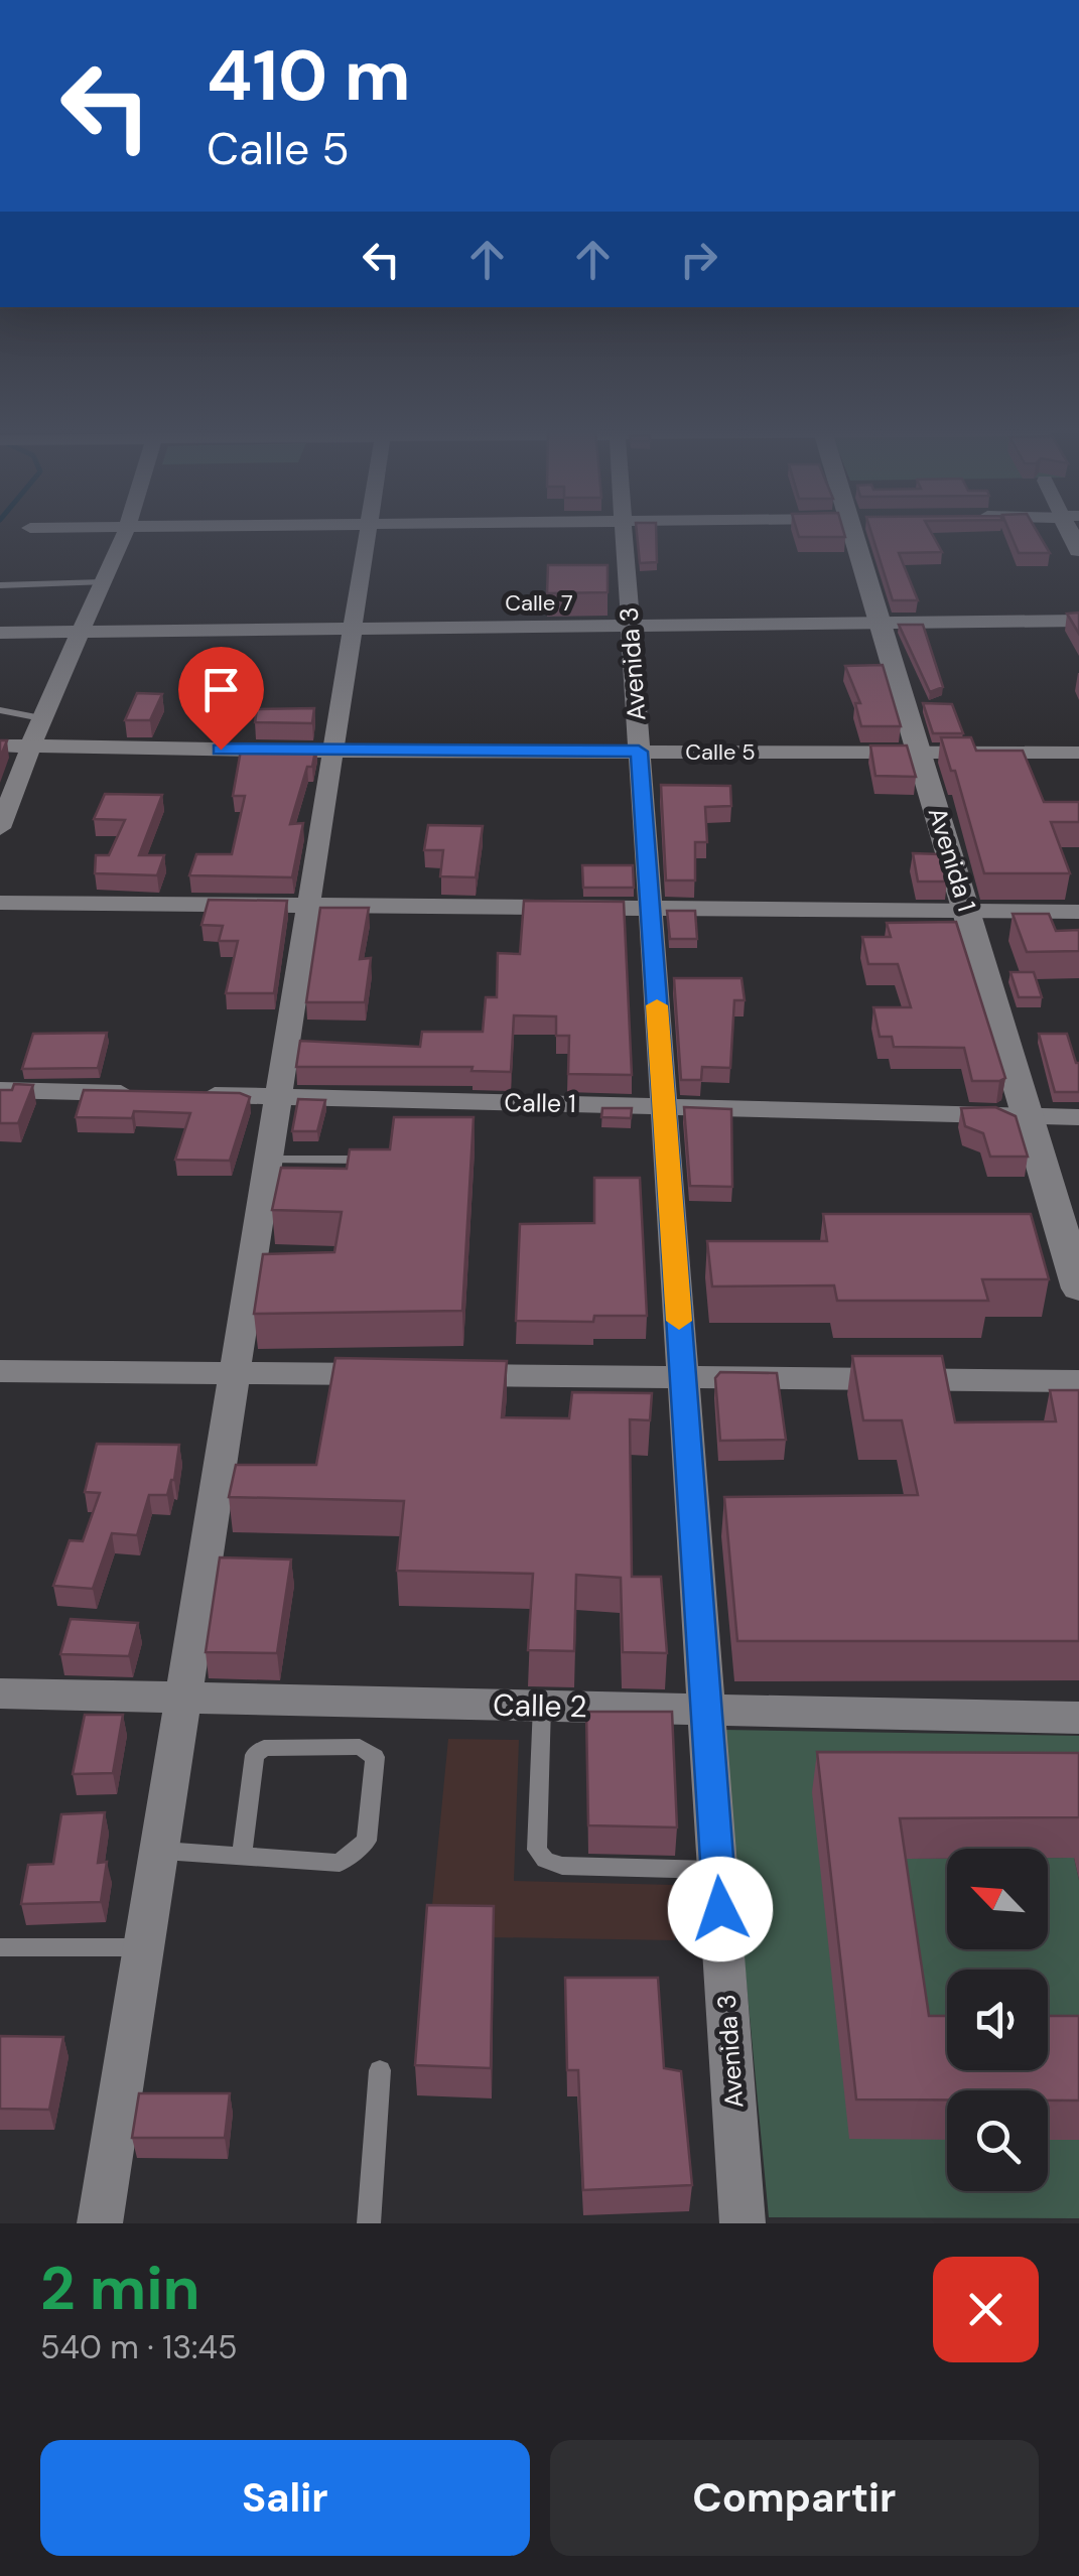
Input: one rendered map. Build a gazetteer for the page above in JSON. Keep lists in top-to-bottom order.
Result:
{
  "streets": {
    "street": [
      "Calle 7",
      "Avenida 3",
      "Calle 5",
      "Avenida 1",
      "Calle 1",
      "Calle 2"
    ]
  },
  "crossings": [
    ["Calle 7", "Avenida 3"],
    ["Calle 7", "Avenida 1"],
    ["Avenida 3", "Calle 5"],
    ["Avenida 3", "Calle 1"],
    ["Avenida 3", "Calle 2"],
    ["Calle 5", "Avenida 1"],
    ["Avenida 1", "Calle 1"]
  ],
  "north": "top left",
  "page": {
    "turn": ["410 m", "Calle 5"],
    "heading": ["2 min", "540 m · 13:45"],
    "buttons": ["Salir", "Compartir"]
  }
}
